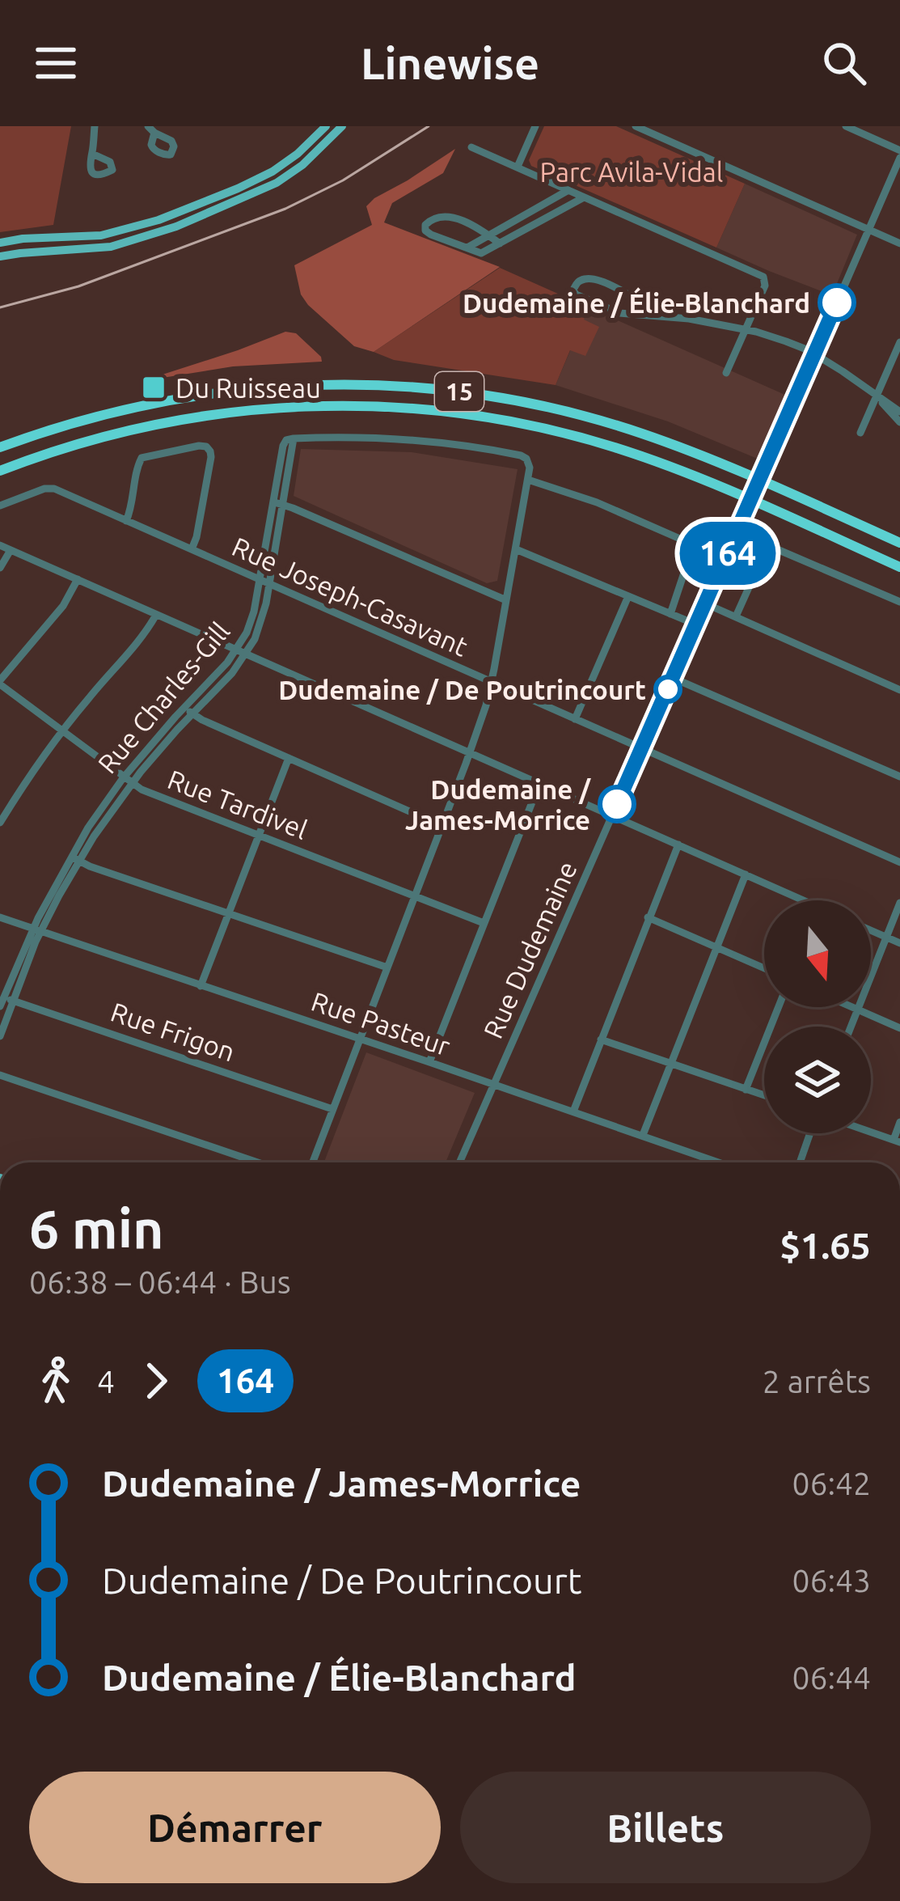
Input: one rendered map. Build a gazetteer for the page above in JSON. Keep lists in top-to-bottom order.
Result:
{
  "streets": {
    "highway": ["15"],
    "street": [
      "Rue Joseph-Casavant",
      "Rue Charles-Gill",
      "Rue Tardivel",
      "Rue Dudemaine",
      "Rue Pasteur",
      "Rue Frigon"
    ]
  },
  "crossings": [
    ["Rue Joseph-Casavant", "Rue Charles-Gill"],
    ["Rue Joseph-Casavant", "Rue Dudemaine"],
    ["Rue Charles-Gill", "Rue Tardivel"],
    ["Rue Charles-Gill", "Rue Pasteur"],
    ["Rue Charles-Gill", "Rue Frigon"],
    ["Rue Dudemaine", "Rue Pasteur"]
  ],
  "parks": ["Parc Avila-Vidal"],
  "places": {
    "other": ["Dudemaine / Élie-Blanchard", "Dudemaine / De Poutrincourt", "Dudemaine / James-Morrice"],
    "transit": ["Du Ruisseau"]
  },
  "lines": ["bus line 164"],
  "north": "bottom",
  "page": {
    "header": "Linewise",
    "on_map": "164",
    "heading": ["6 min", "06:38 – 06:44 · Bus", "$1.65"],
    "legs": ["4", "164", "2 arrêts"],
    "list": [
      {
        "name": "Dudemaine / James-Morrice",
        "value": "06:42"
      },
      {
        "name": "Dudemaine / De Poutrincourt",
        "value": "06:43"
      },
      {
        "name": "Dudemaine / Élie-Blanchard",
        "value": "06:44"
      }
    ],
    "buttons": ["Démarrer", "Billets"]
  }
}
